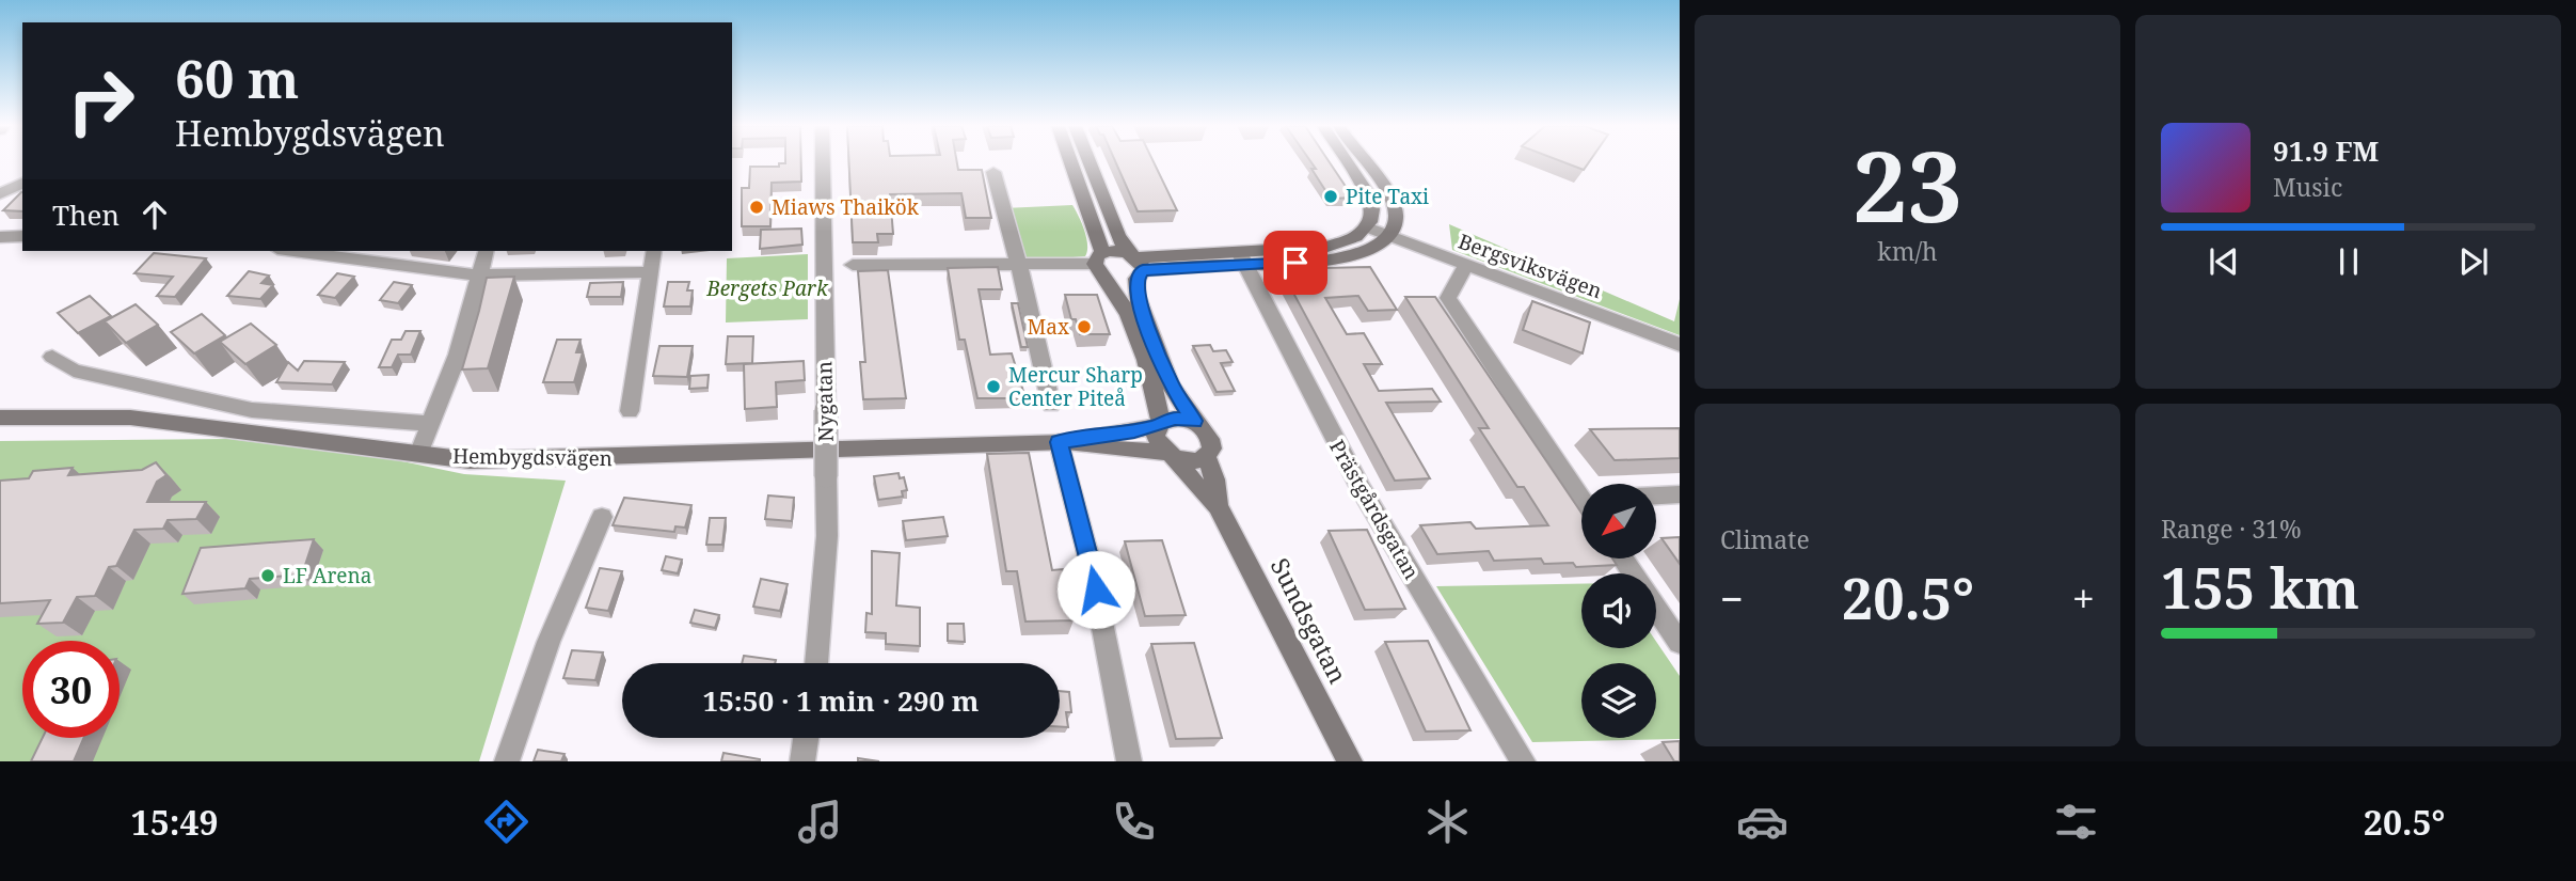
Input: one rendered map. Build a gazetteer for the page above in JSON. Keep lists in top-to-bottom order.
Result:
{
  "streets": {
    "main road": ["Hembygdsvägen", "Sundsgatan"],
    "street": ["Bergsviksvägen", "Nygatan", "Prästgårdsgatan"]
  },
  "crossings": [
    ["Hembygdsvägen", "Sundsgatan"]
  ],
  "parks": ["Bergets Park"],
  "places": [
    "Pite Taxi",
    "Miaws Thaikök",
    "Max",
    "Mercur Sharp Center Piteå",
    "LF Arena"
  ],
  "north": "bottom left",
  "page": {
    "tile": [
      ["23", "km/h"],
      "Climate",
      ["Range · 31%", "155 km"]
    ],
    "turn": ["60 m", "Hembygdsvägen"],
    "song": ["91.9 FM", "Music"],
    "then": "Then",
    "heat": ["−", "20.5°", "+"],
    "limit": "30",
    "trip": "15:50 · 1 min · 290 m",
    "tabs": ["15:49", "20.5°"]
  }
}
